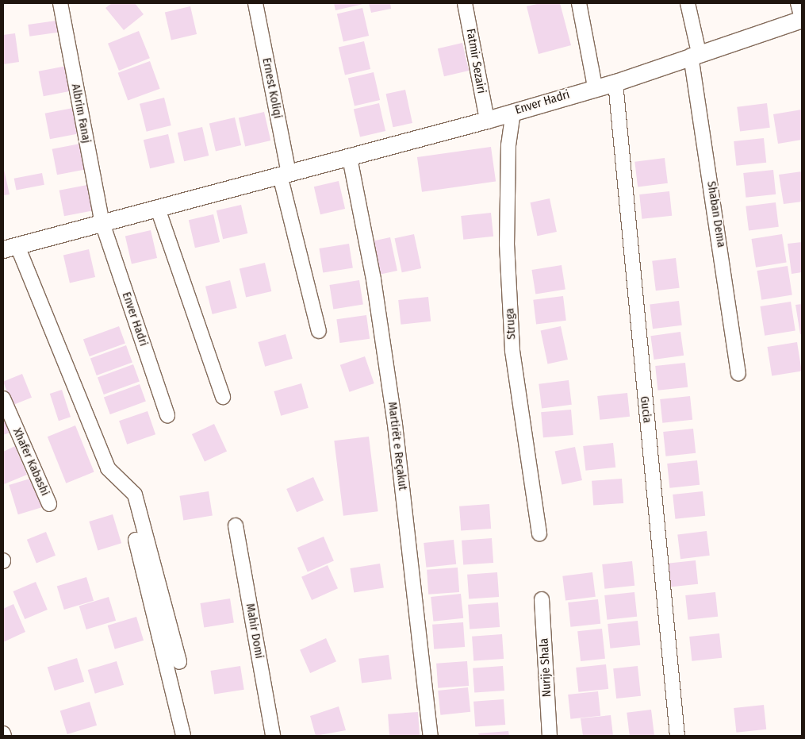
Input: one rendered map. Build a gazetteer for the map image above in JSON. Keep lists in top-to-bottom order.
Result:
{
  "streets": {
    "street": [
      "Fatmir Sezairi",
      "Ernest Koliqi",
      "Enver Hadri",
      "Albrim Fanaj",
      "Shaban Dema",
      "Struga",
      "Gucia",
      "Martirët e Reçakut",
      "Xhafer Kabashi",
      "Mahir Domi",
      "Nurije Shala"
    ]
  },
  "crossings": [
    ["Fatmir Sezairi", "Enver Hadri"],
    ["Ernest Koliqi", "Enver Hadri"],
    ["Enver Hadri", "Albrim Fanaj"],
    ["Enver Hadri", "Shaban Dema"],
    ["Enver Hadri", "Struga"],
    ["Enver Hadri", "Gucia"],
    ["Enver Hadri", "Martirët e Reçakut"]
  ]
}
